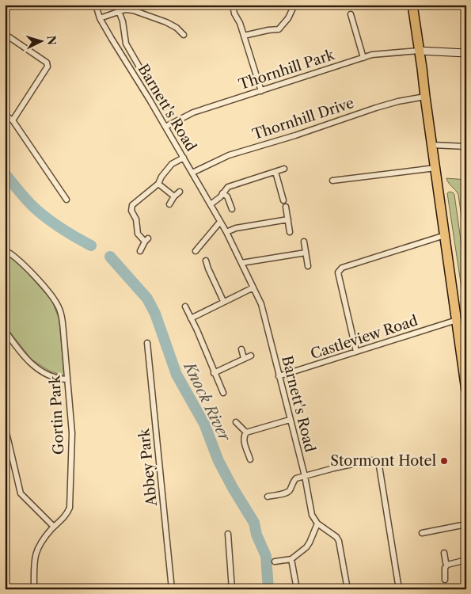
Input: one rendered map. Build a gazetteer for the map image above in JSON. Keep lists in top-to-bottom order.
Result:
{
  "streets": {
    "street": [
      "Thornhill Park",
      "Barnett's Road",
      "Thornhill Drive",
      "Castleview Road",
      "Gortin Park",
      "Abbey Park"
    ]
  },
  "crossings": [
    ["Thornhill Park", "Barnett's Road"],
    ["Barnett's Road", "Thornhill Drive"],
    ["Barnett's Road", "Castleview Road"]
  ],
  "water": ["Knock River"],
  "places": ["Stormont Hotel"],
  "north": "right"
}
